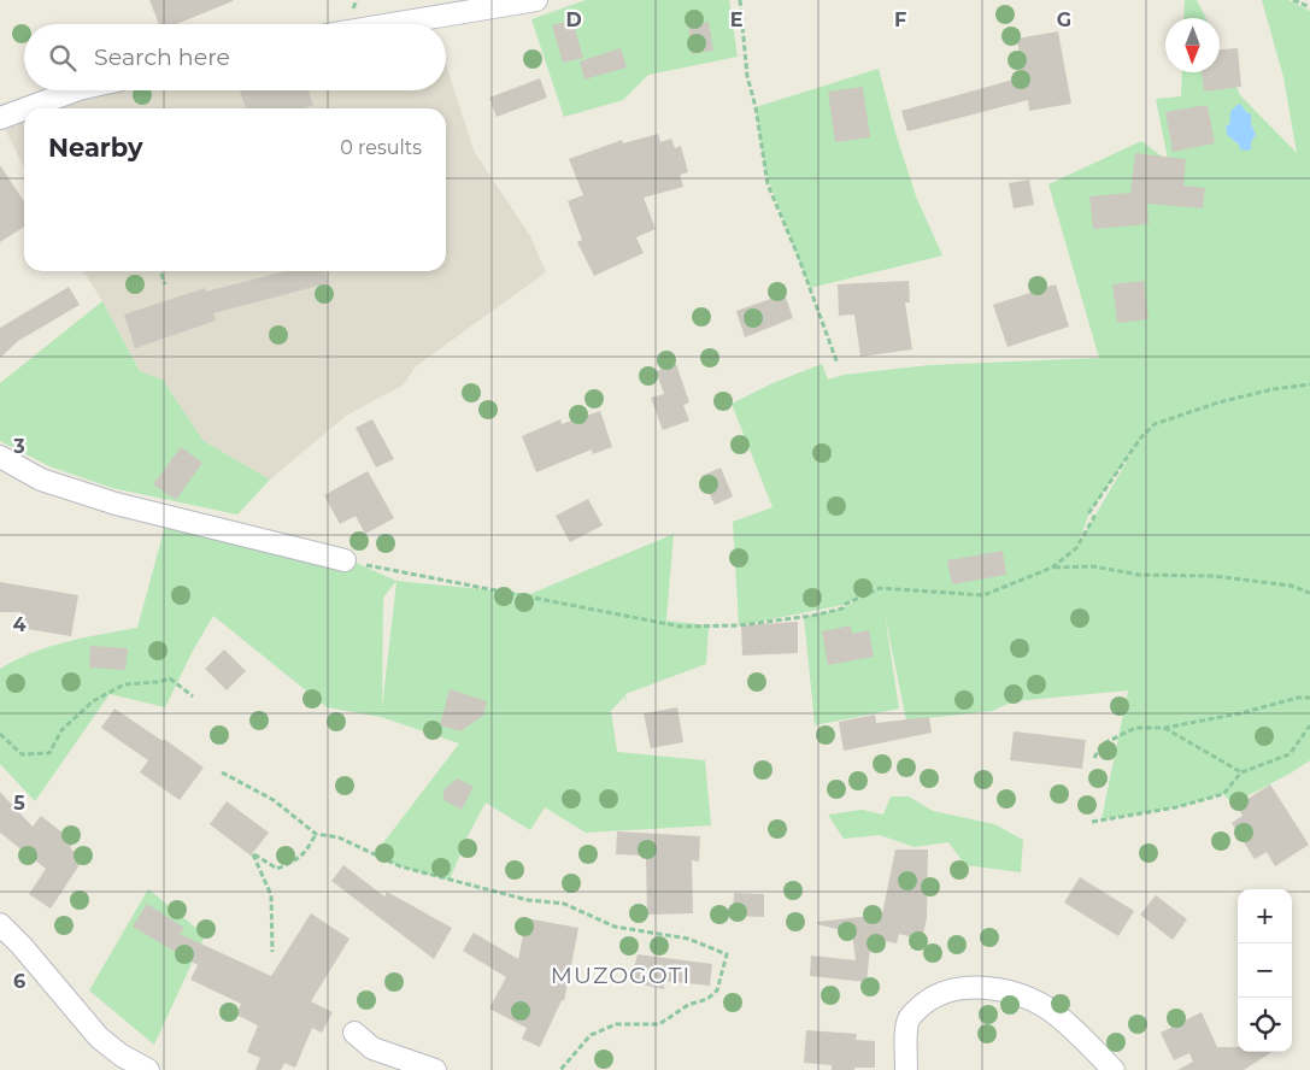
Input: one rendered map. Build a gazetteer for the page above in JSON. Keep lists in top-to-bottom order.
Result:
{
  "districts": ["MUZOGOTI"],
  "north": "bottom",
  "page": {
    "search": "Search here",
    "heading": ["Nearby", "0 results"],
    "map_buttons": ["+", "−"]
  },
  "grid": {
    "columns": [
      "D",
      "E",
      "F",
      "G"
    ],
    "rows": [
      "3",
      "4",
      "5",
      "6"
    ]
  }
}
